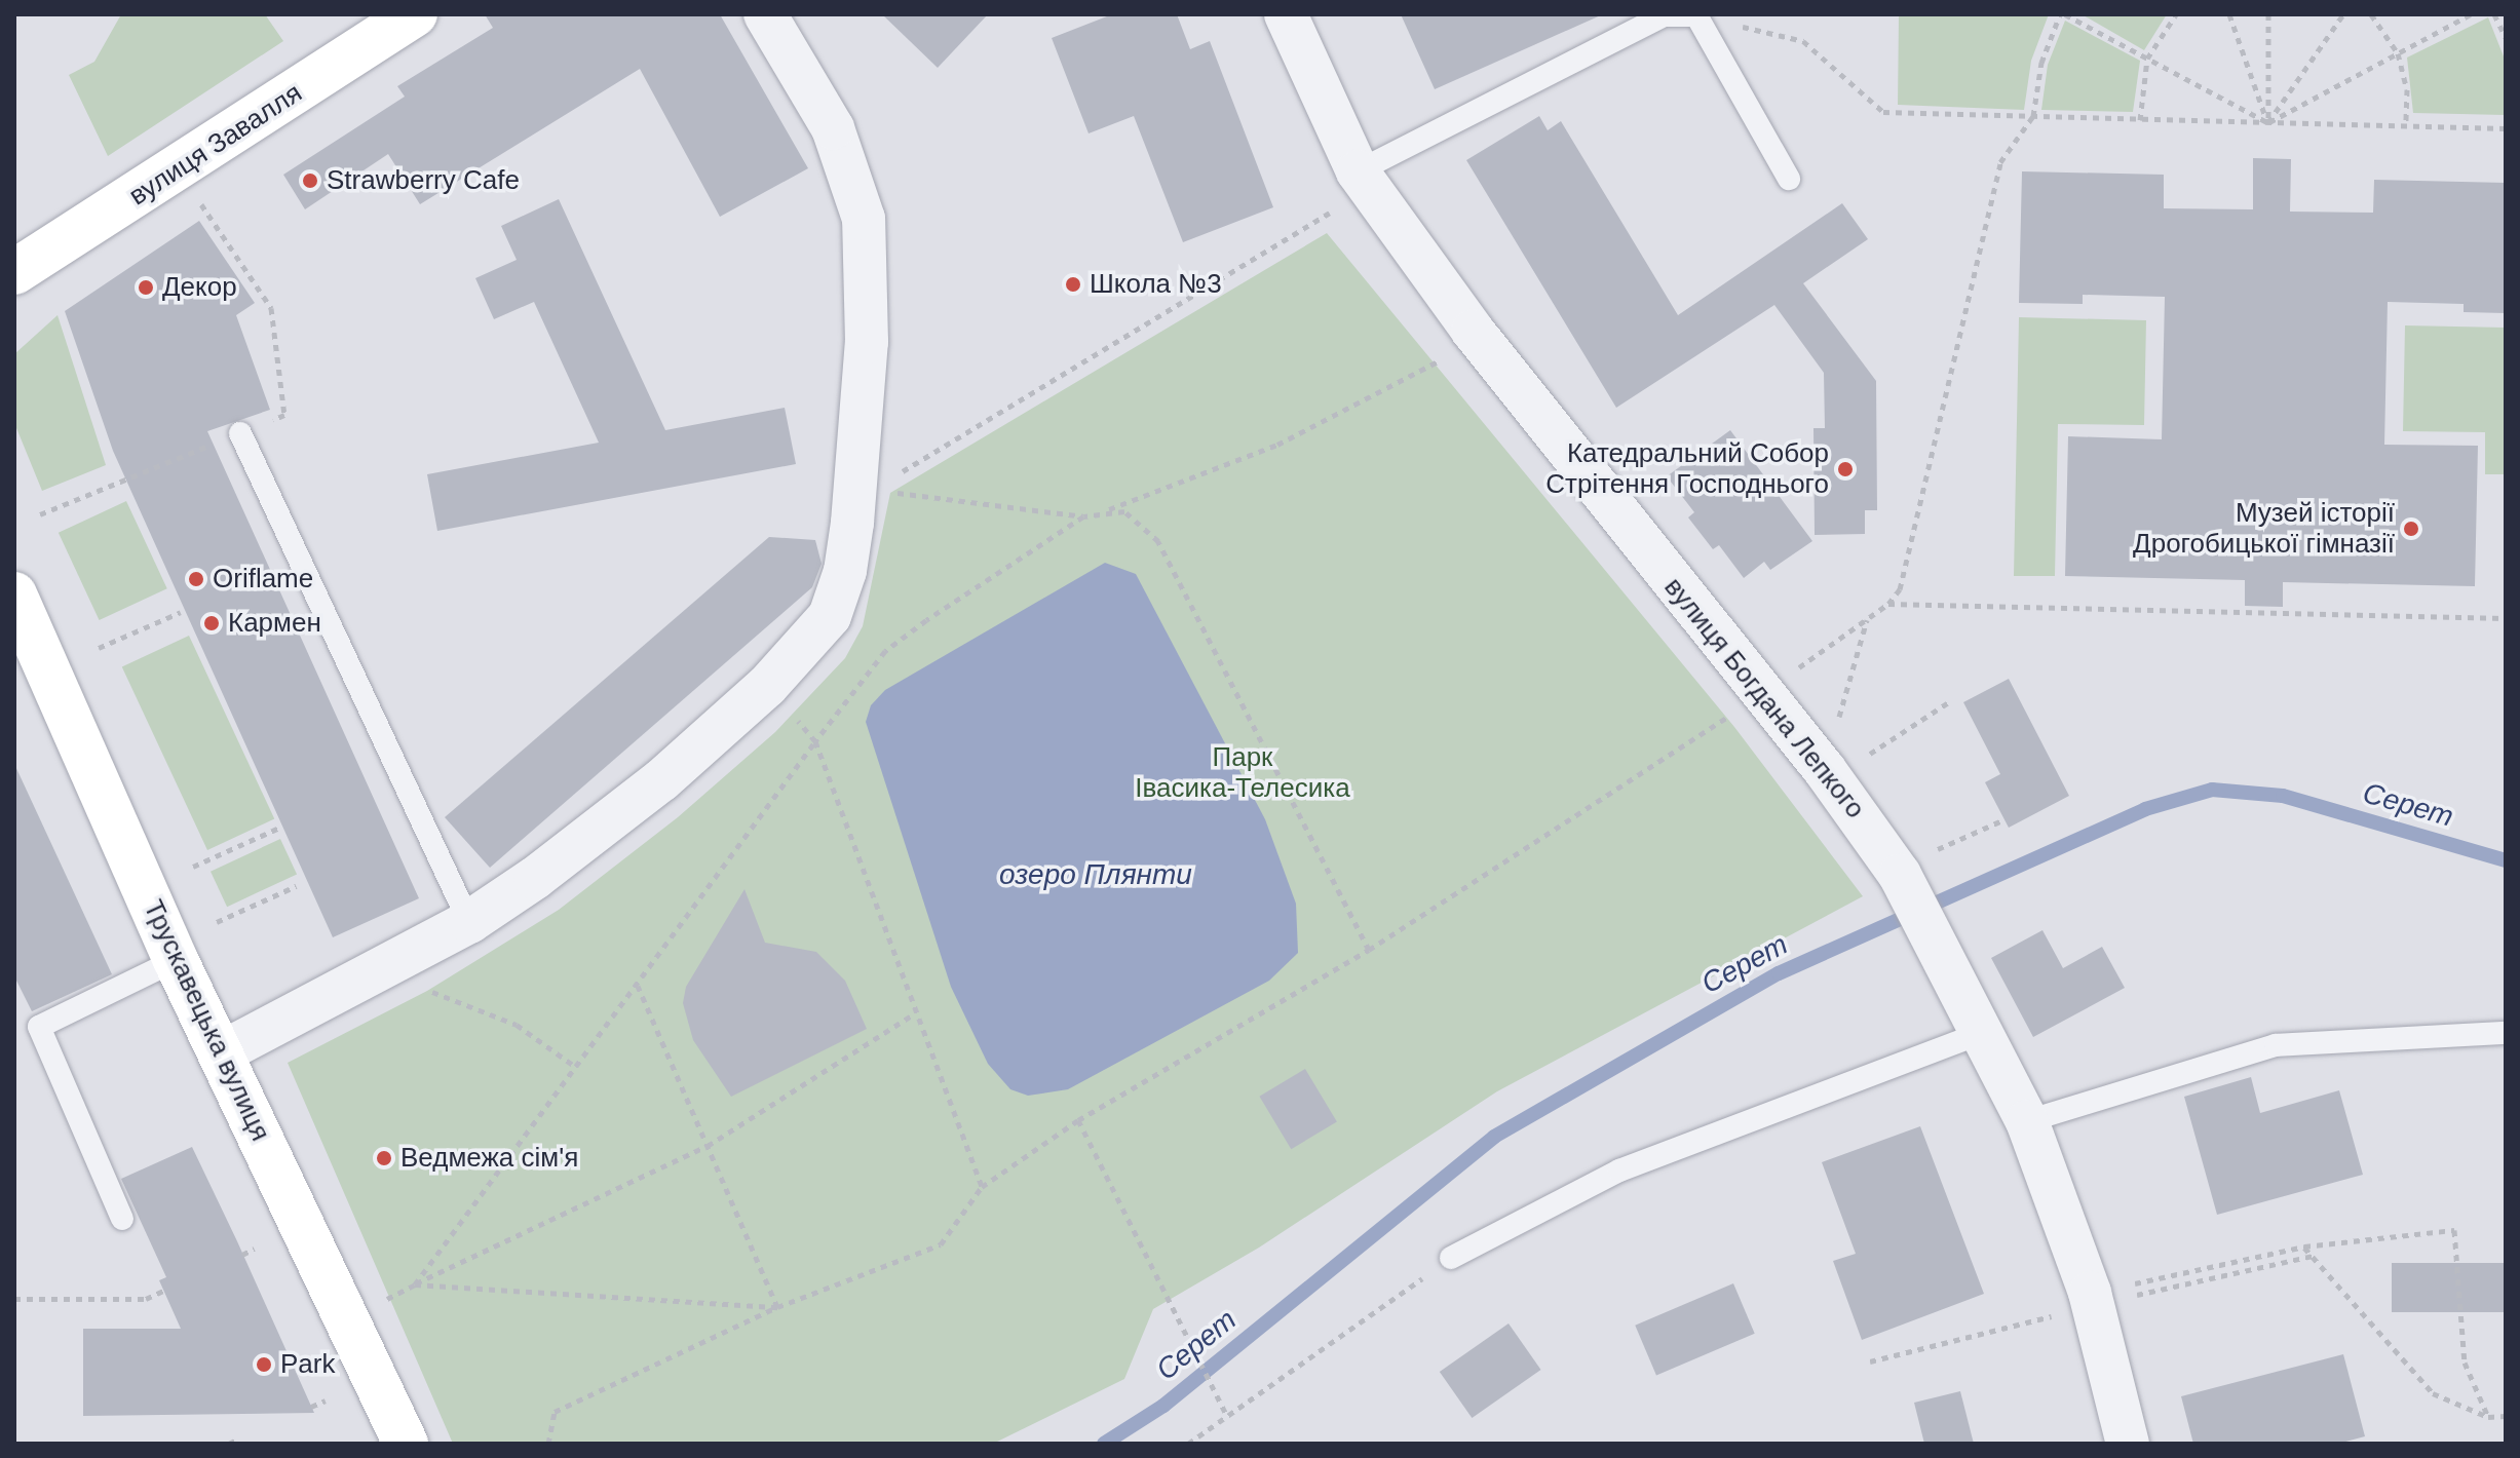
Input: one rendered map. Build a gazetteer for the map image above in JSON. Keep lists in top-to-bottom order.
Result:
{
  "streets": {
    "main road": ["вулиця Завалля", "Трускавецька вулиця"],
    "street": ["вулиця Богдана Лепкого"]
  },
  "water": ["Серет", "озеро Плянти"],
  "parks": ["Парк Івасика-Телесика"],
  "places": [
    "Strawberry Cafe",
    "Школа №3",
    "Декор",
    "Катедральний Собор Стрітення Господнього",
    "Музей історії Дрогобицької гімназії",
    "Oriflame",
    "Кармен",
    "Ведмежа сім'я",
    "Park"
  ]
}
